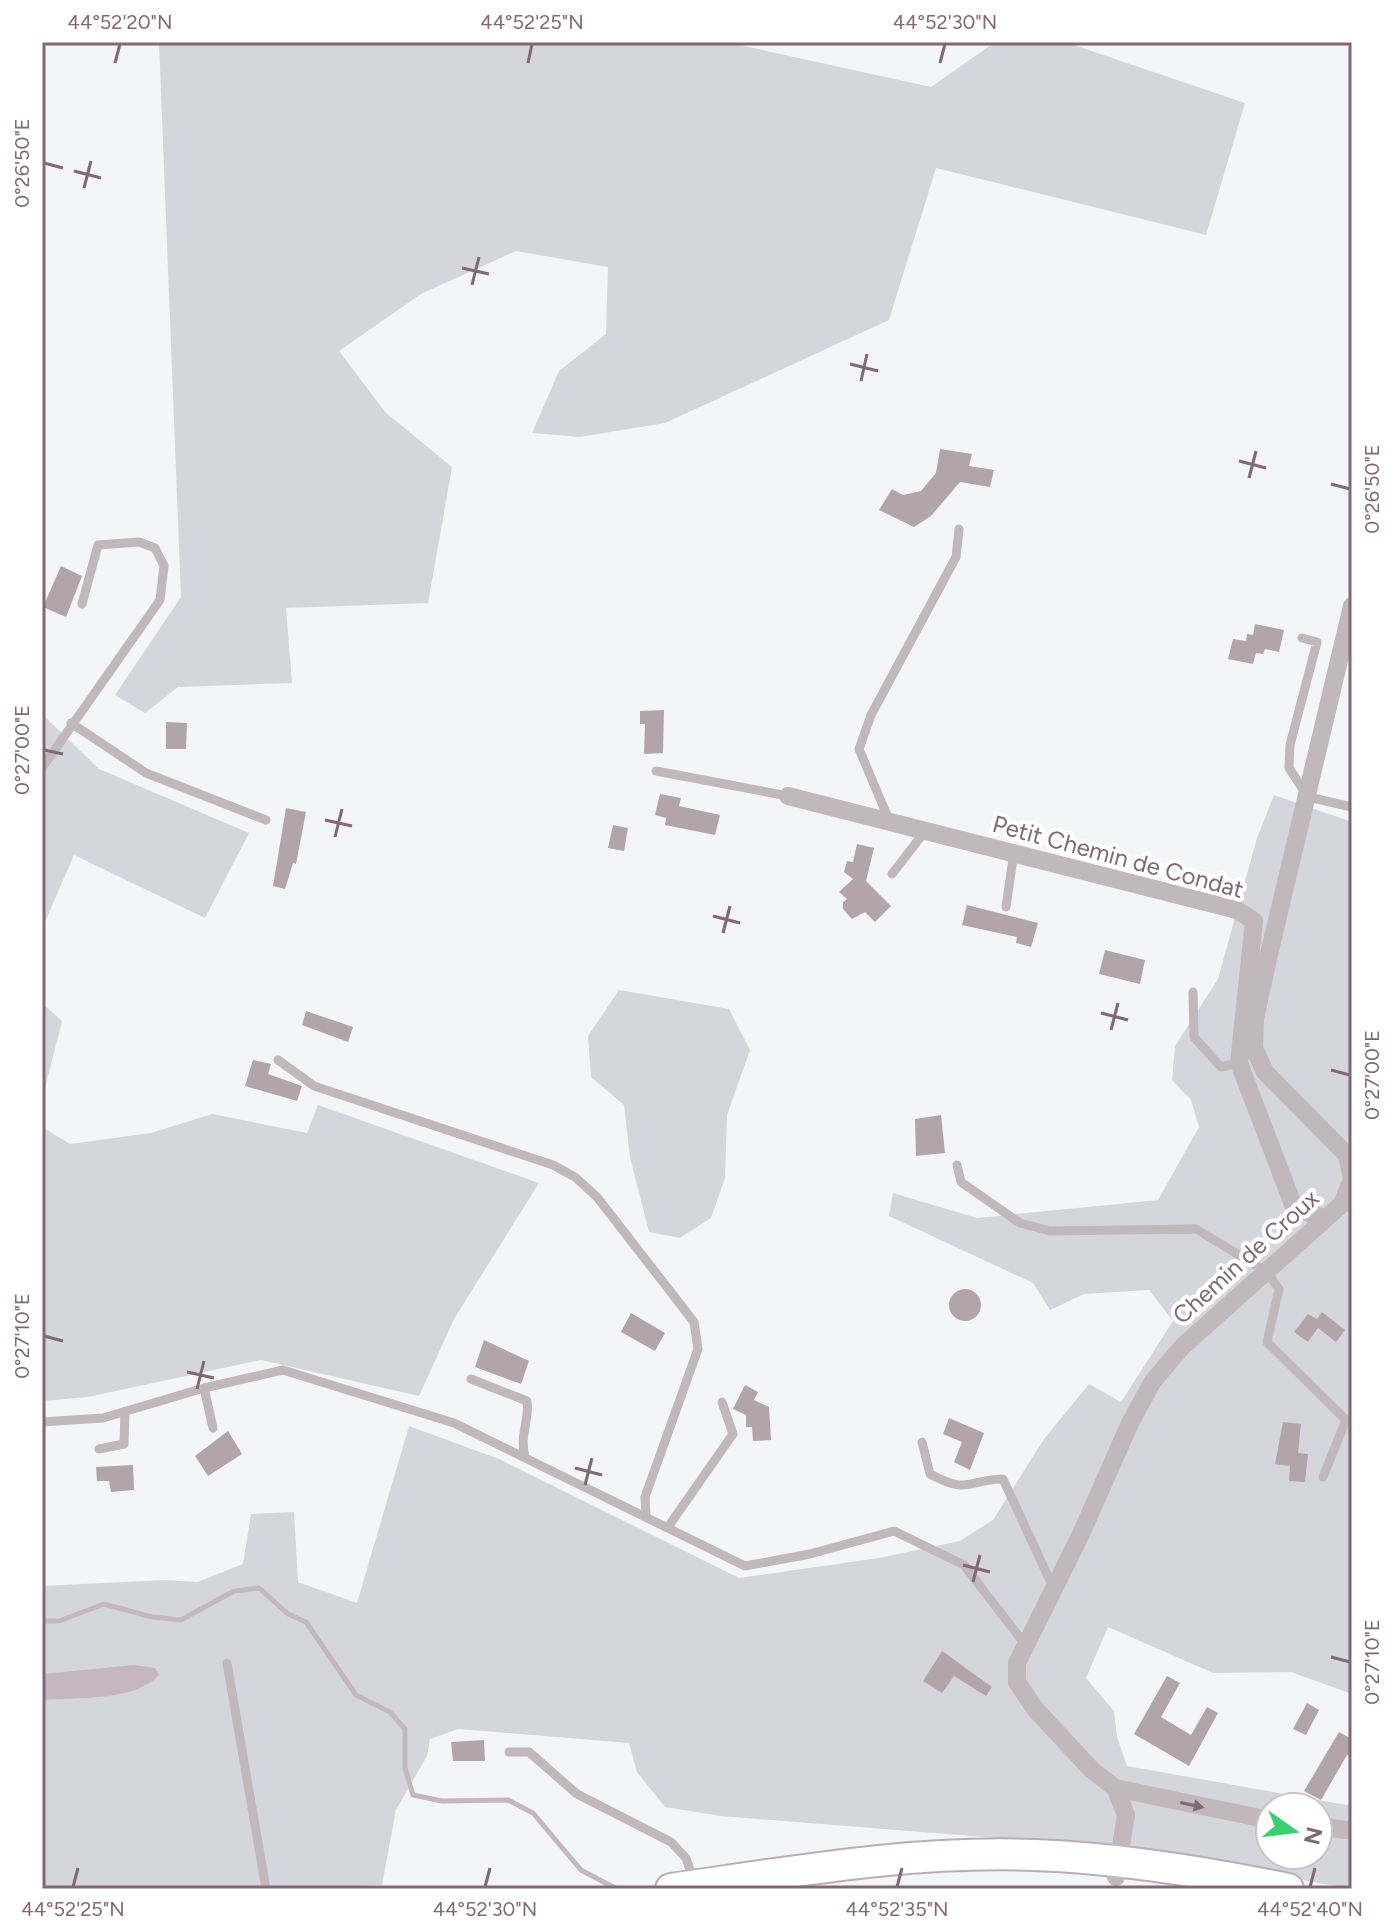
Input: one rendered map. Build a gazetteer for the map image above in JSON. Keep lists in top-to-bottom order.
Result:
{
  "streets": {
    "street": ["Petit Chemin de Condat", "Chemin de Croux"]
  },
  "crossings": [
    ["Petit Chemin de Condat", "Chemin de Croux"]
  ],
  "north": "right",
  "coordinates": [
    "44°52'20\"N",
    "44°52'25\"N",
    "44°52'30\"N",
    "0°26'50\"E",
    "0°27'00\"E",
    "0°27'10\"E",
    "44°52'35\"N",
    "44°52'40\"N"
  ]
}
